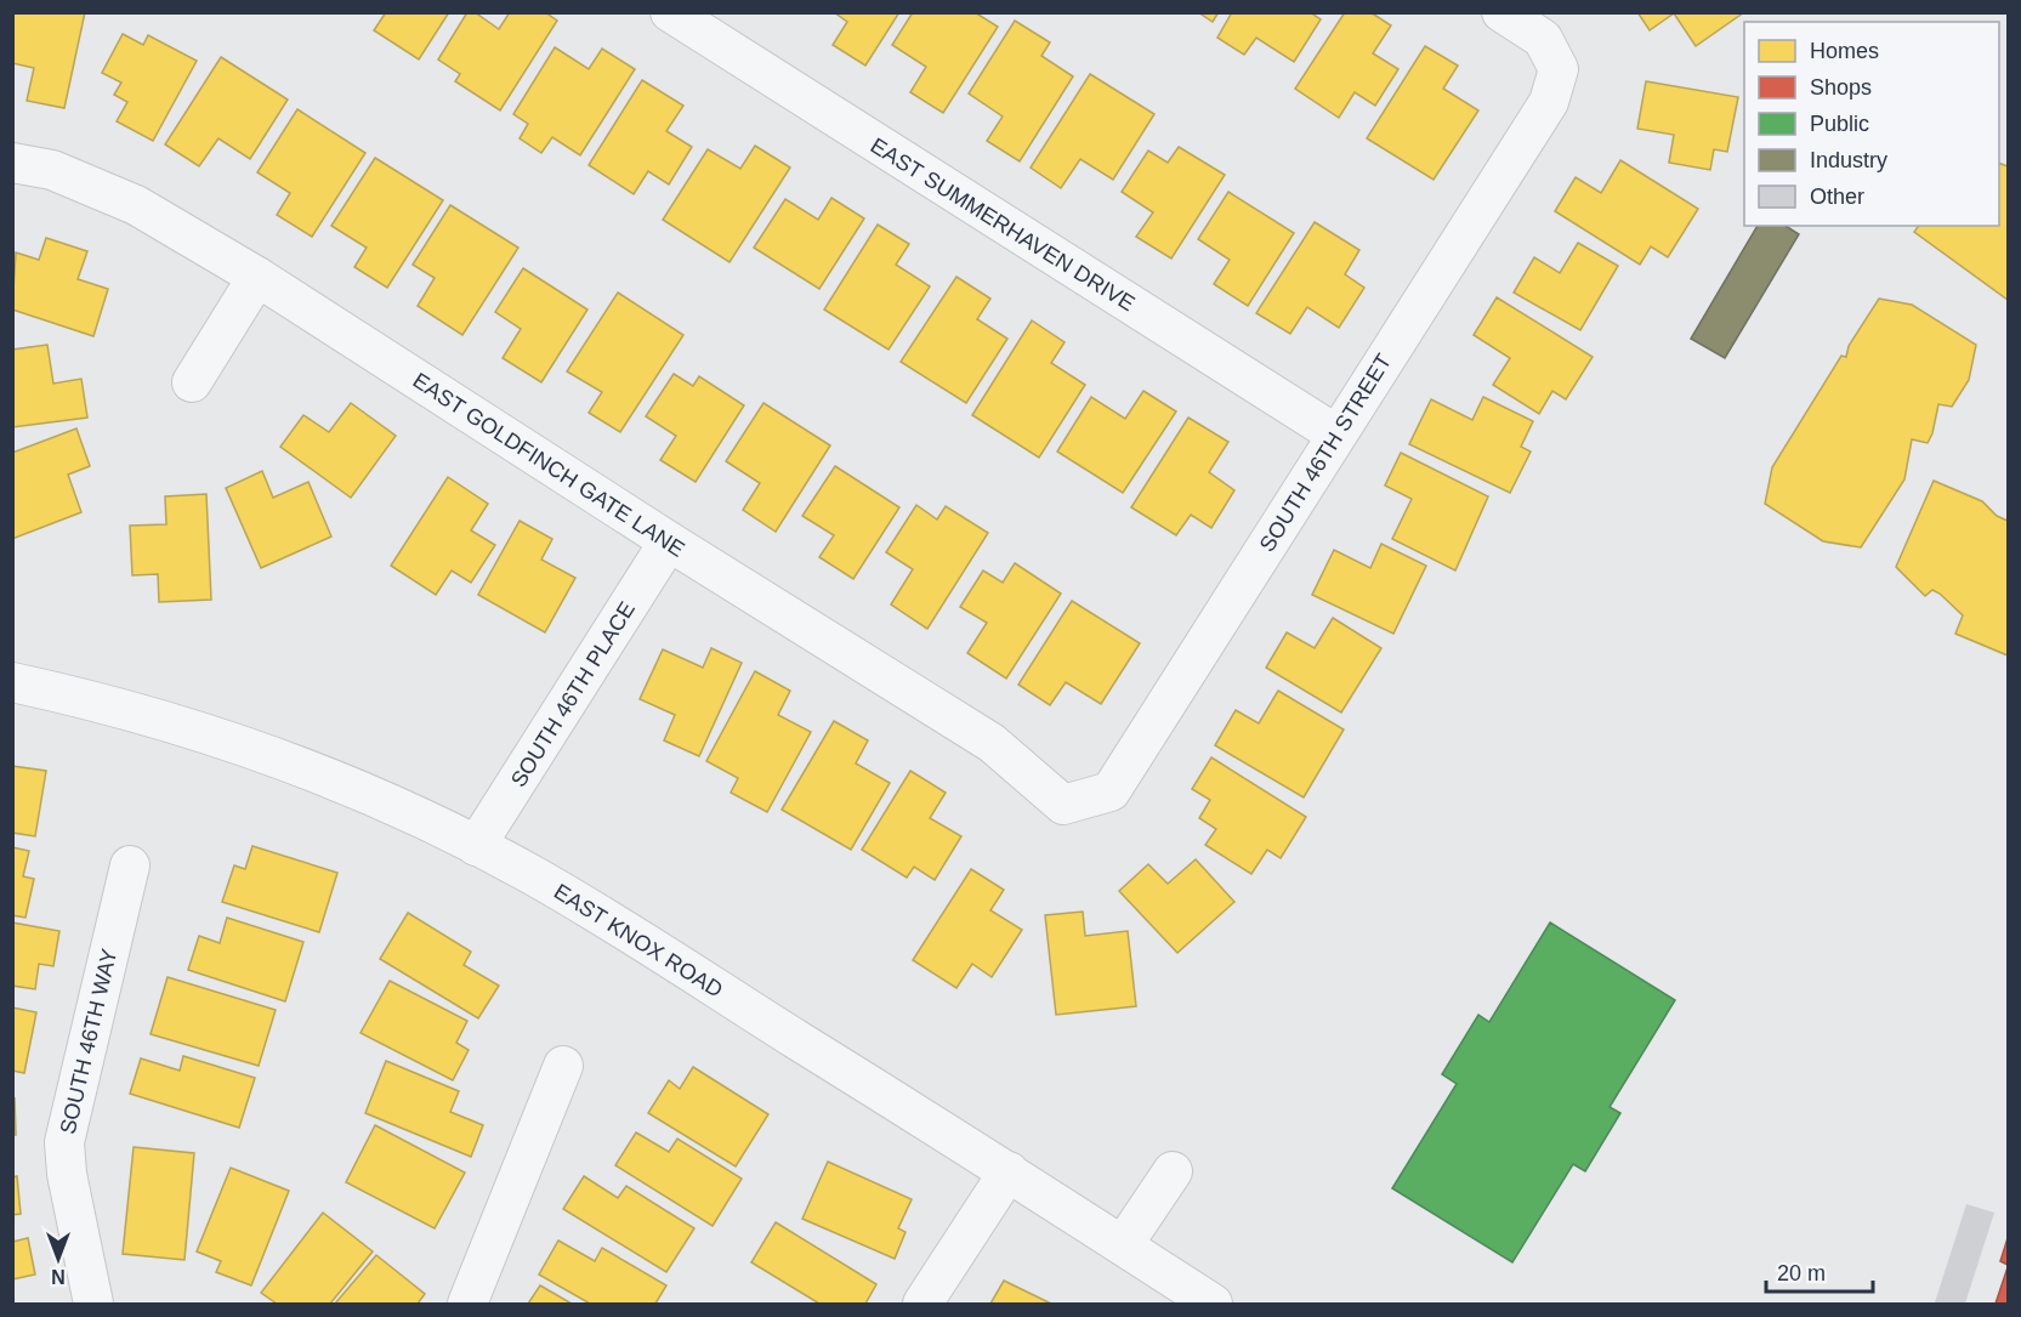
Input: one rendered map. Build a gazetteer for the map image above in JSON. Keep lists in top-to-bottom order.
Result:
{
  "streets": {
    "street": [
      "EAST SUMMERHAVEN DRIVE",
      "SOUTH 46TH STREET",
      "EAST GOLDFINCH GATE LANE",
      "SOUTH 46TH PLACE",
      "EAST KNOX ROAD",
      "SOUTH 46TH WAY"
    ]
  },
  "crossings": [
    ["EAST SUMMERHAVEN DRIVE", "SOUTH 46TH STREET"],
    ["SOUTH 46TH STREET", "EAST GOLDFINCH GATE LANE"],
    ["EAST GOLDFINCH GATE LANE", "SOUTH 46TH PLACE"],
    ["SOUTH 46TH PLACE", "EAST KNOX ROAD"]
  ],
  "legend": [
    "Homes",
    "Shops",
    "Public",
    "Industry",
    "Other"
  ],
  "scale_bar": "20 m",
  "north": "bottom"
}
